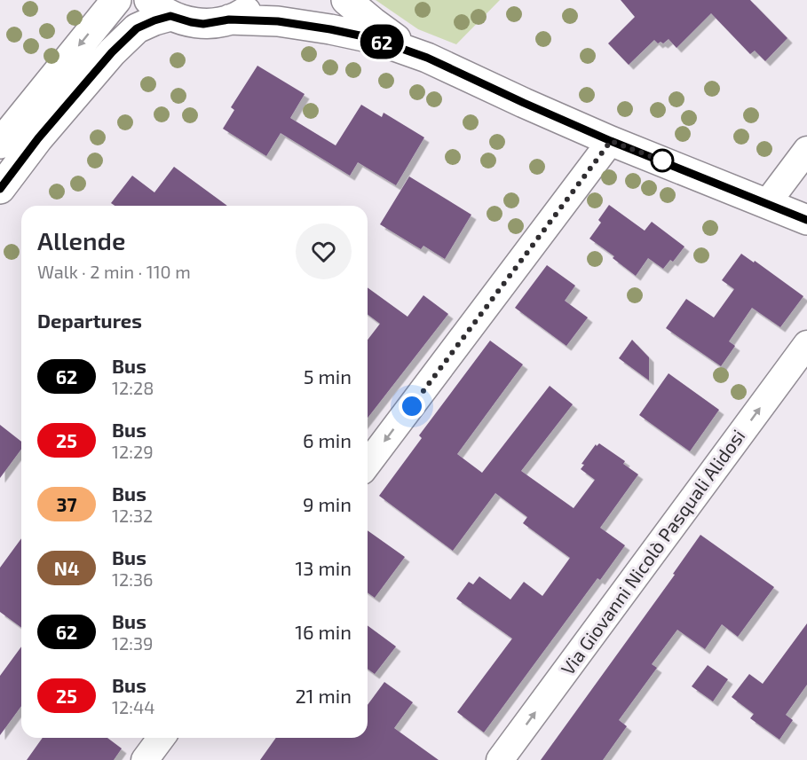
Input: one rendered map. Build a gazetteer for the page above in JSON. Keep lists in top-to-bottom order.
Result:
{
  "streets": {
    "street": ["Via Giovanni Nicolò Pasquali Alidosi"]
  },
  "one_way": ["Via Giovanni Nicolò Pasquali Alidosi"],
  "lines": ["bus line 62"],
  "page": {
    "on_map": "62",
    "heading": [
      ["Allende", "Walk · 2 min · 110 m"],
      "Departures"
    ],
    "list": [
      {
        "mark": "62",
        "name": "Bus",
        "note": "12:28",
        "value": "5 min"
      },
      {
        "mark": "25",
        "name": "Bus",
        "note": "12:29",
        "value": "6 min"
      },
      {
        "mark": "37",
        "name": "Bus",
        "note": "12:32",
        "value": "9 min"
      },
      {
        "mark": "N4",
        "name": "Bus",
        "note": "12:36",
        "value": "13 min"
      },
      {
        "mark": "62",
        "name": "Bus",
        "note": "12:39",
        "value": "16 min"
      },
      {
        "mark": "25",
        "name": "Bus",
        "note": "12:44",
        "value": "21 min"
      }
    ]
  }
}
